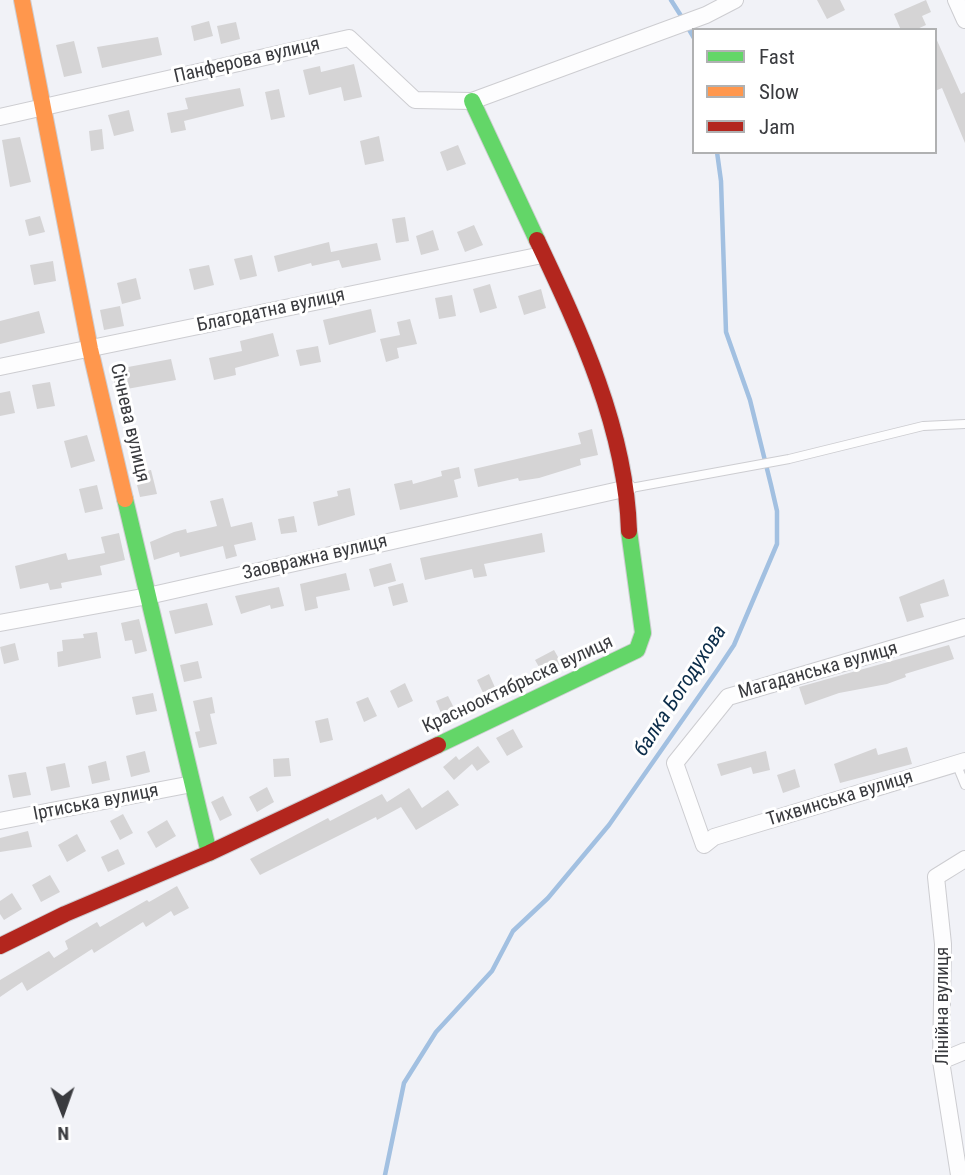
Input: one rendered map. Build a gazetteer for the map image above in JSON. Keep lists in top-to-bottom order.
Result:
{
  "streets": {
    "street": [
      "Панферова вулиця",
      "Благодатна вулиця",
      "Січнева вулиця",
      "Заовражна вулиця",
      "Магаданська вулиця",
      "Краснооктябрьска вулиця",
      "Тихвинська вулиця",
      "Іртиська вулиця",
      "Лінійна вулиця"
    ]
  },
  "crossings": [
    ["Панферова вулиця", "Січнева вулиця"],
    ["Панферова вулиця", "Краснооктябрьска вулиця"],
    ["Благодатна вулиця", "Січнева вулиця"],
    ["Благодатна вулиця", "Краснооктябрьска вулиця"],
    ["Січнева вулиця", "Заовражна вулиця"],
    ["Січнева вулиця", "Краснооктябрьска вулиця"],
    ["Січнева вулиця", "Іртиська вулиця"],
    ["Заовражна вулиця", "Краснооктябрьска вулиця"],
    ["Магаданська вулиця", "Тихвинська вулиця"]
  ],
  "water": ["балка Богодухова"],
  "legend": ["Fast", "Slow", "Jam"],
  "north": "bottom"
}
